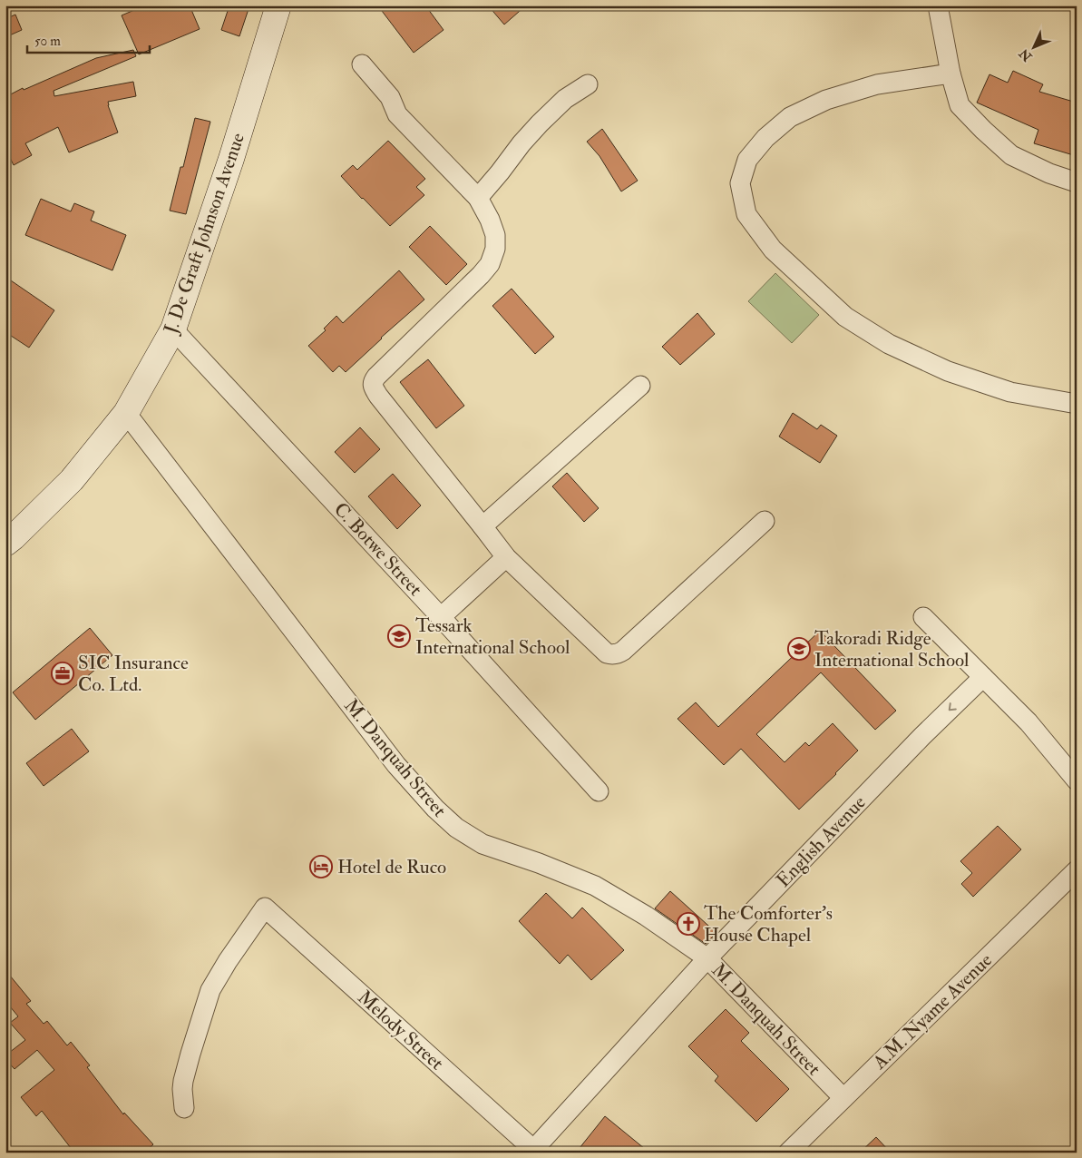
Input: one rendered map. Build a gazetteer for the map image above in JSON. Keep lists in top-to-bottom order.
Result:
{
  "streets": {
    "street": [
      "J. De Graft Johnson Avenue",
      "C. Botwe Street",
      "M. Danquah Street",
      "English Avenue",
      "A.M. Nyame Avenue",
      "Melody Street"
    ]
  },
  "crossings": [
    ["J. De Graft Johnson Avenue", "C. Botwe Street"],
    ["J. De Graft Johnson Avenue", "M. Danquah Street"],
    ["M. Danquah Street", "English Avenue"],
    ["M. Danquah Street", "A.M. Nyame Avenue"],
    ["English Avenue", "Melody Street"]
  ],
  "one_way": ["English Avenue"],
  "places": {
    "school or university": ["Tessark International School", "Takoradi Ridge International School"],
    "office": ["SIC Insurance Co. Ltd."],
    "hotel": ["Hotel de Ruco"],
    "church": ["The Comforter's House Chapel"]
  },
  "scale_bar": "50 m",
  "north": "bottom left"
}
